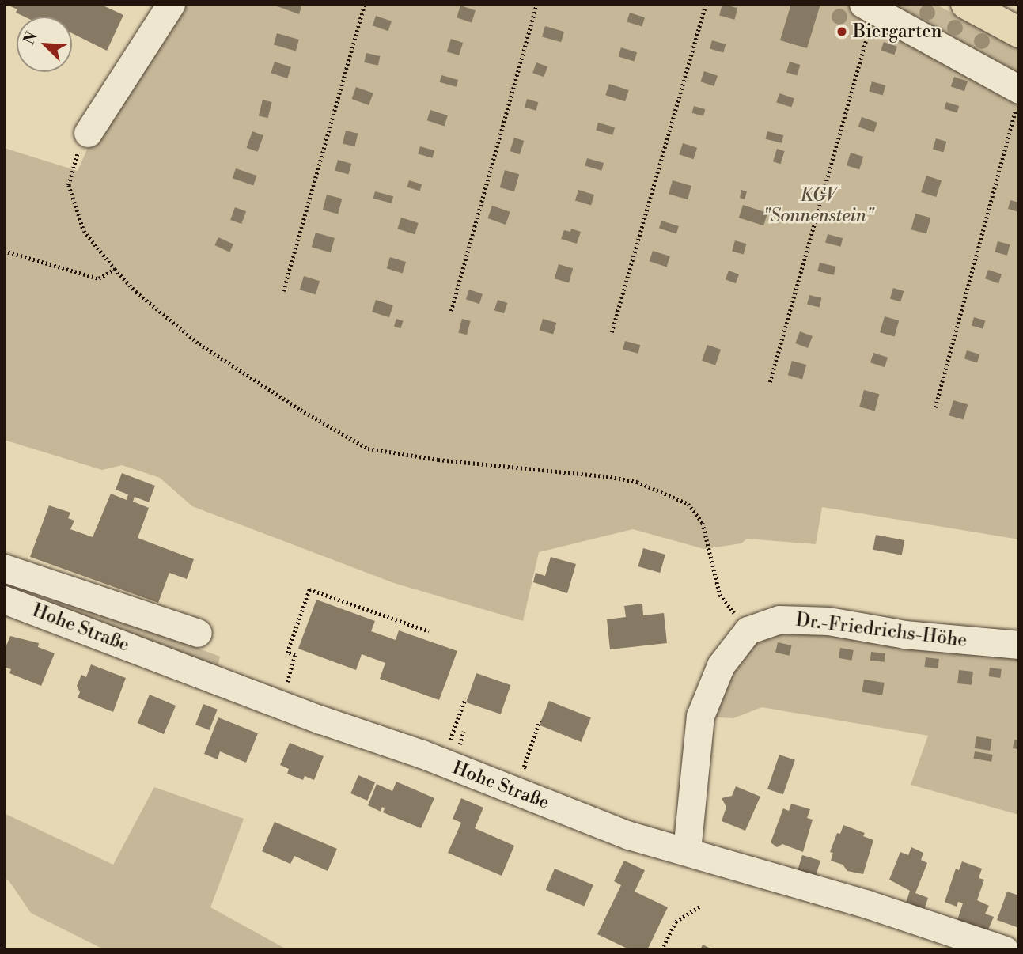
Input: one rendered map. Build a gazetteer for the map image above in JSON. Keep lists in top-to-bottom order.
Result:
{
  "streets": {
    "street": ["Hohe Straße", "Dr.-Friedrichs-Höhe"]
  },
  "parks": ["KGV \"Sonnenstein\""],
  "places": ["Biergarten"],
  "north": "top left"
}
